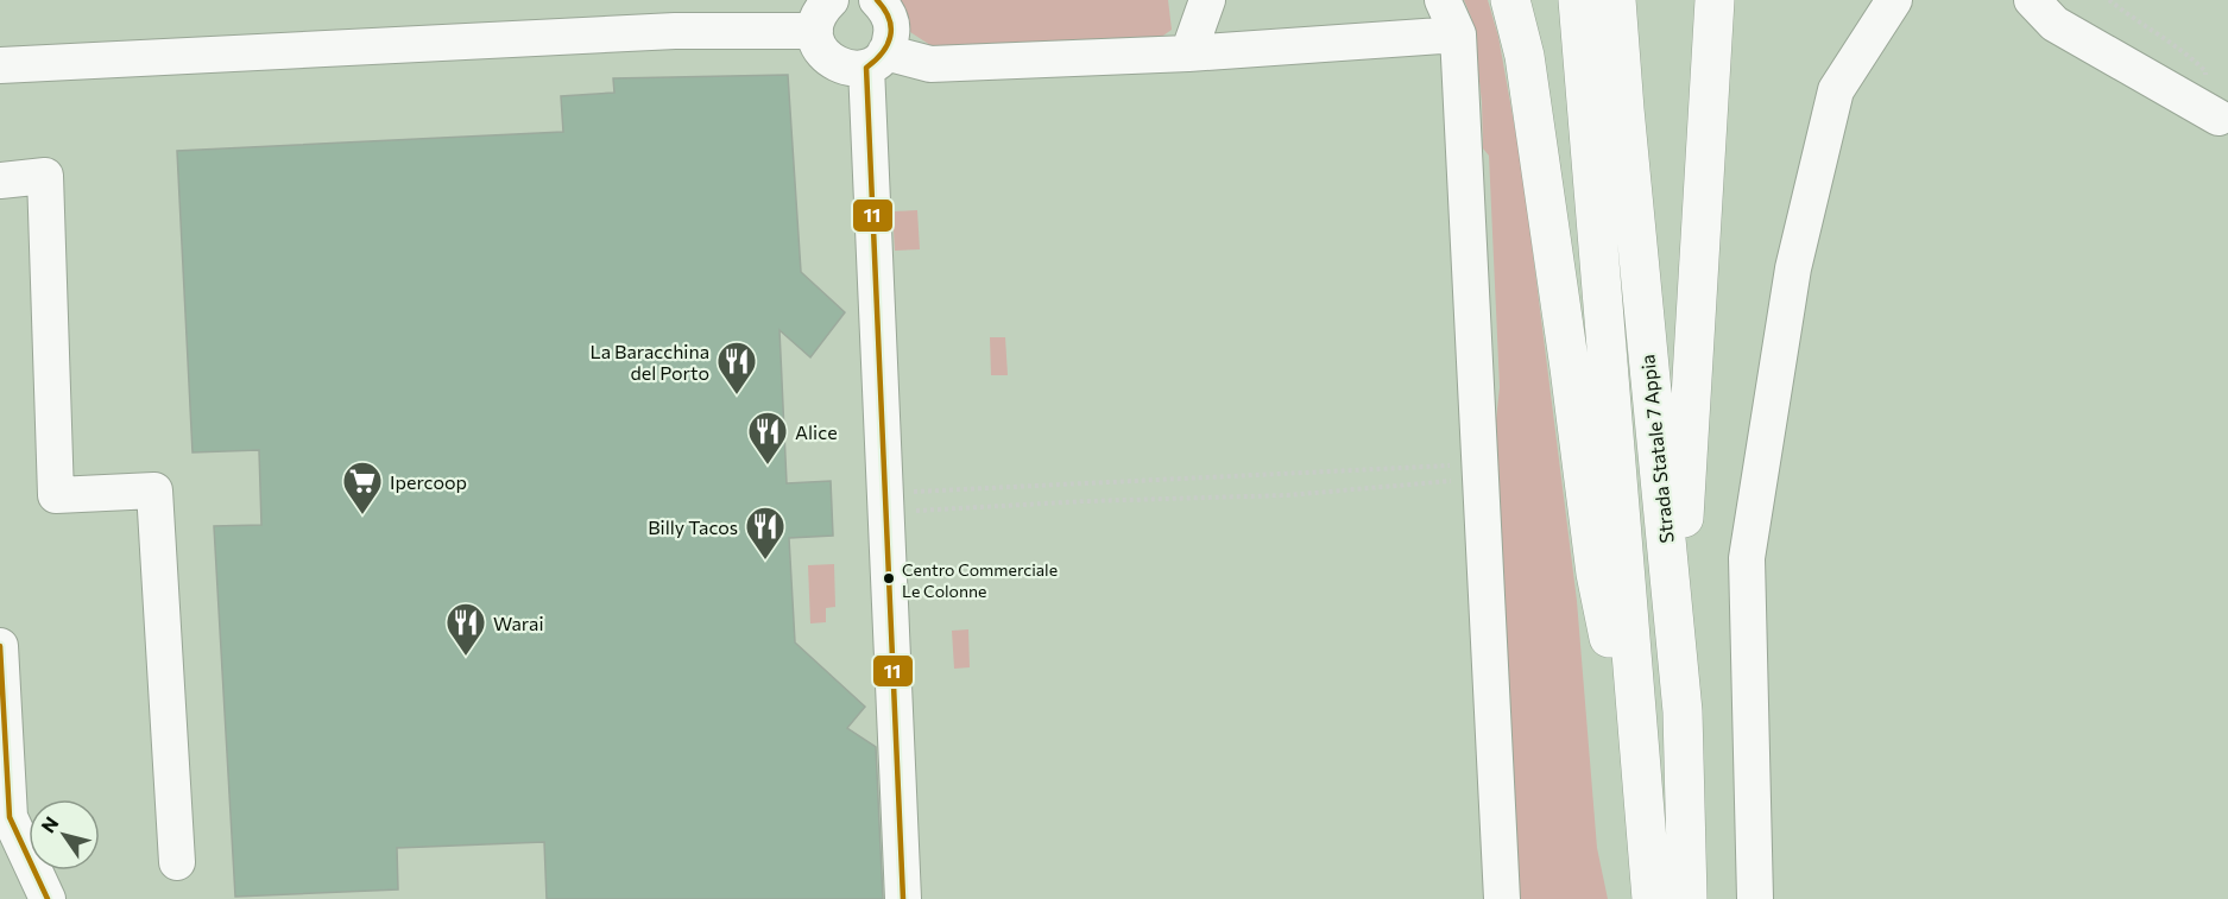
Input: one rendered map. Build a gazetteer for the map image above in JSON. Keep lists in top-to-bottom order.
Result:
{
  "streets": {
    "highway": ["Strada Statale 7 Appia"]
  },
  "places": {
    "restaurant": [
      "La Baracchina del Porto",
      "Alice",
      "Billy Tacos",
      "Warai"
    ],
    "supermarket": ["Ipercoop"],
    "other": ["Centro Commerciale Le Colonne"]
  },
  "lines": ["transit line 11"],
  "north": "top left"
}
